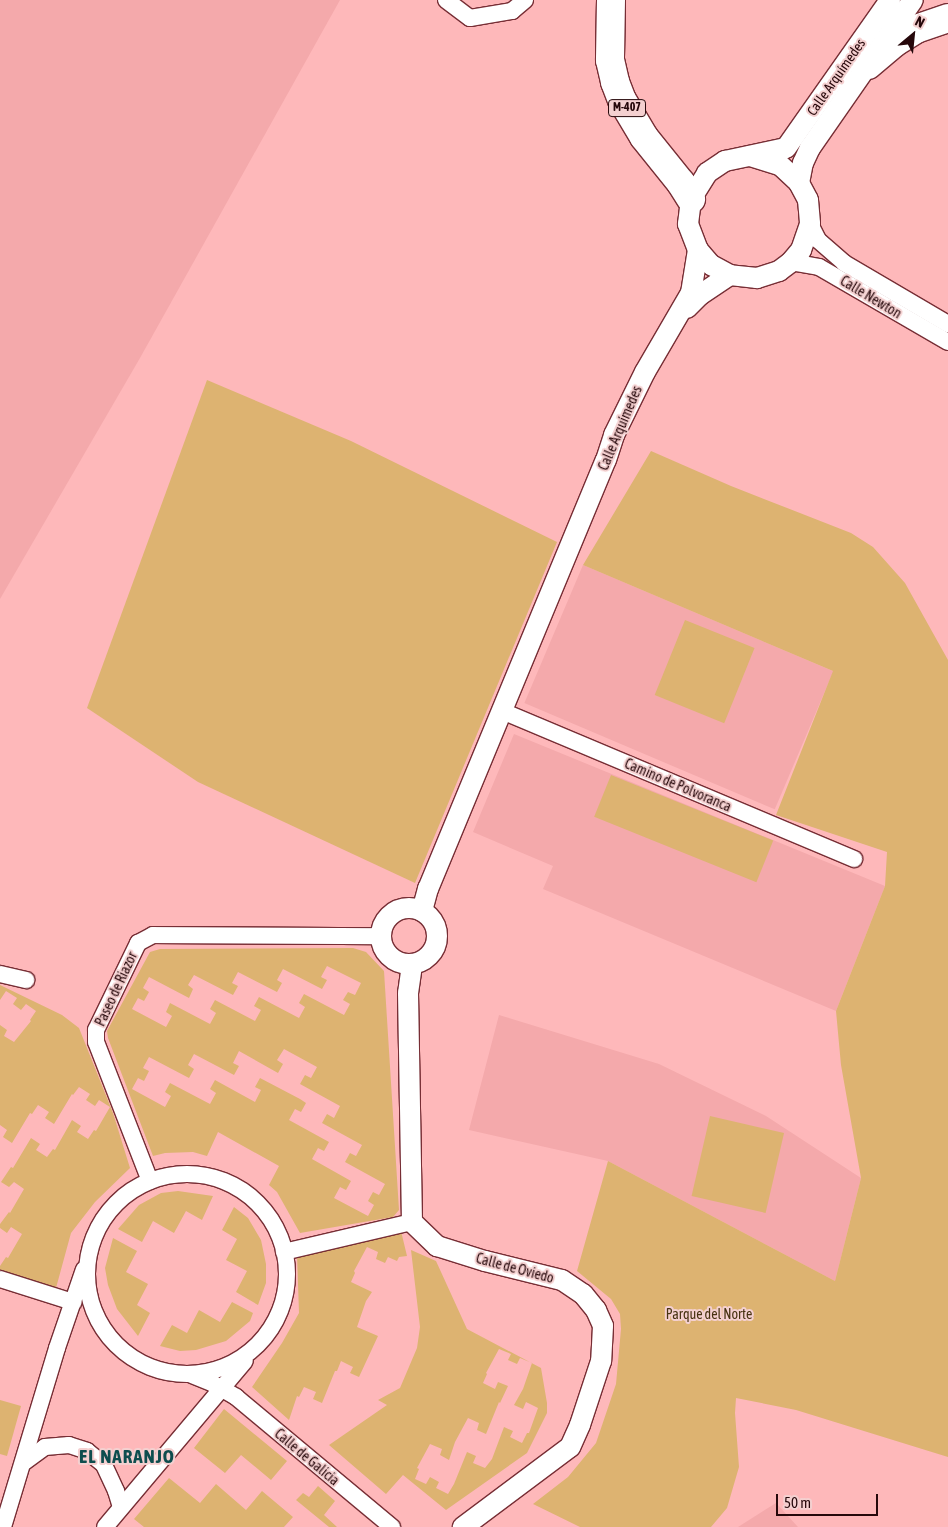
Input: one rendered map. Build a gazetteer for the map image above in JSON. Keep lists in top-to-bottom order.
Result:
{
  "streets": {
    "highway": ["M-407"],
    "street": [
      "Calle Arquímedes",
      "Calle Newton",
      "Camino de Polvoranca",
      "Paseo de Riazor",
      "Calle de Oviedo",
      "Calle de Galicia"
    ]
  },
  "crossings": [
    ["Calle Arquímedes", "M-407"],
    ["Calle Arquímedes", "Calle Newton"],
    ["Calle Arquímedes", "Camino de Polvoranca"],
    ["M-407", "Calle Newton"]
  ],
  "districts": ["EL NARANJO"],
  "parks": ["Parque del Norte"],
  "scale_bar": "50 m",
  "north": "top right"
}
